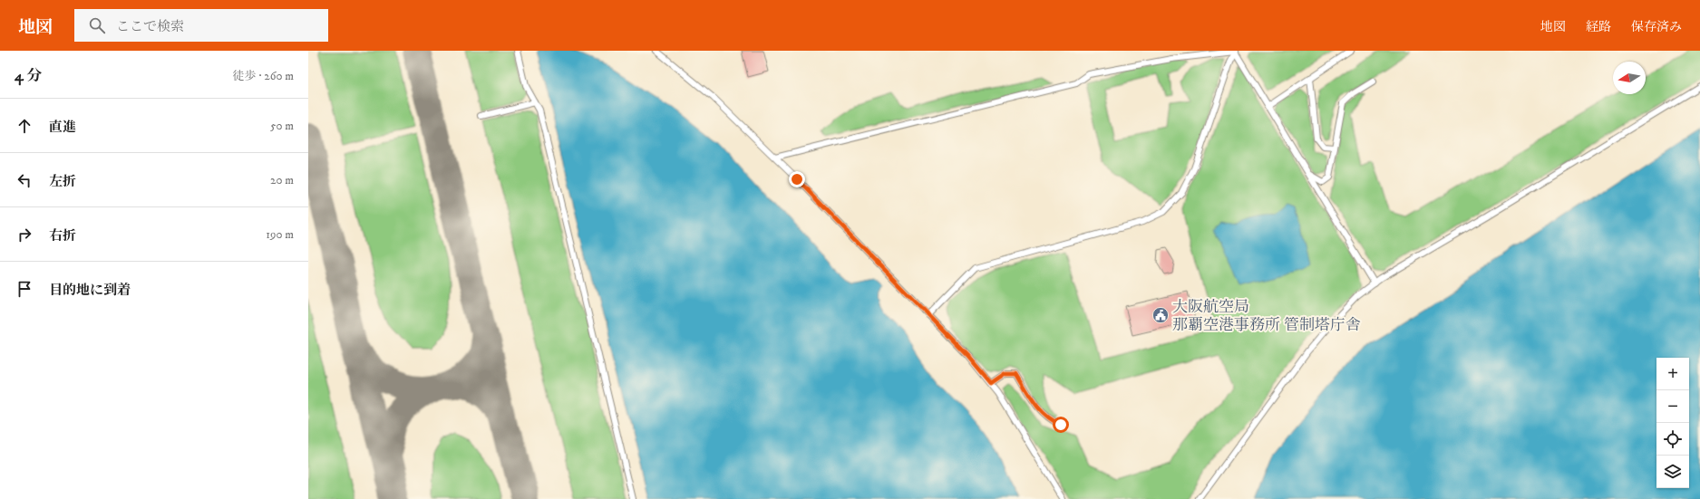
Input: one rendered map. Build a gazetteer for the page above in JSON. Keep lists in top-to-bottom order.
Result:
{
  "places": {
    "public building": ["大阪航空局 那覇空港事務所 管制塔庁舎"]
  },
  "north": "left",
  "page": {
    "header": "地図",
    "search": "ここで検索",
    "nav": ["地図", "経路", "保存済み"],
    "heading": ["4 分", "徒歩 · 260 m"],
    "list": [
      ["直進", "50 m"],
      ["左折", "20 m"],
      ["右折", "190 m"],
      "目的地に到着"
    ],
    "map_buttons": ["+", "−"]
  }
}
